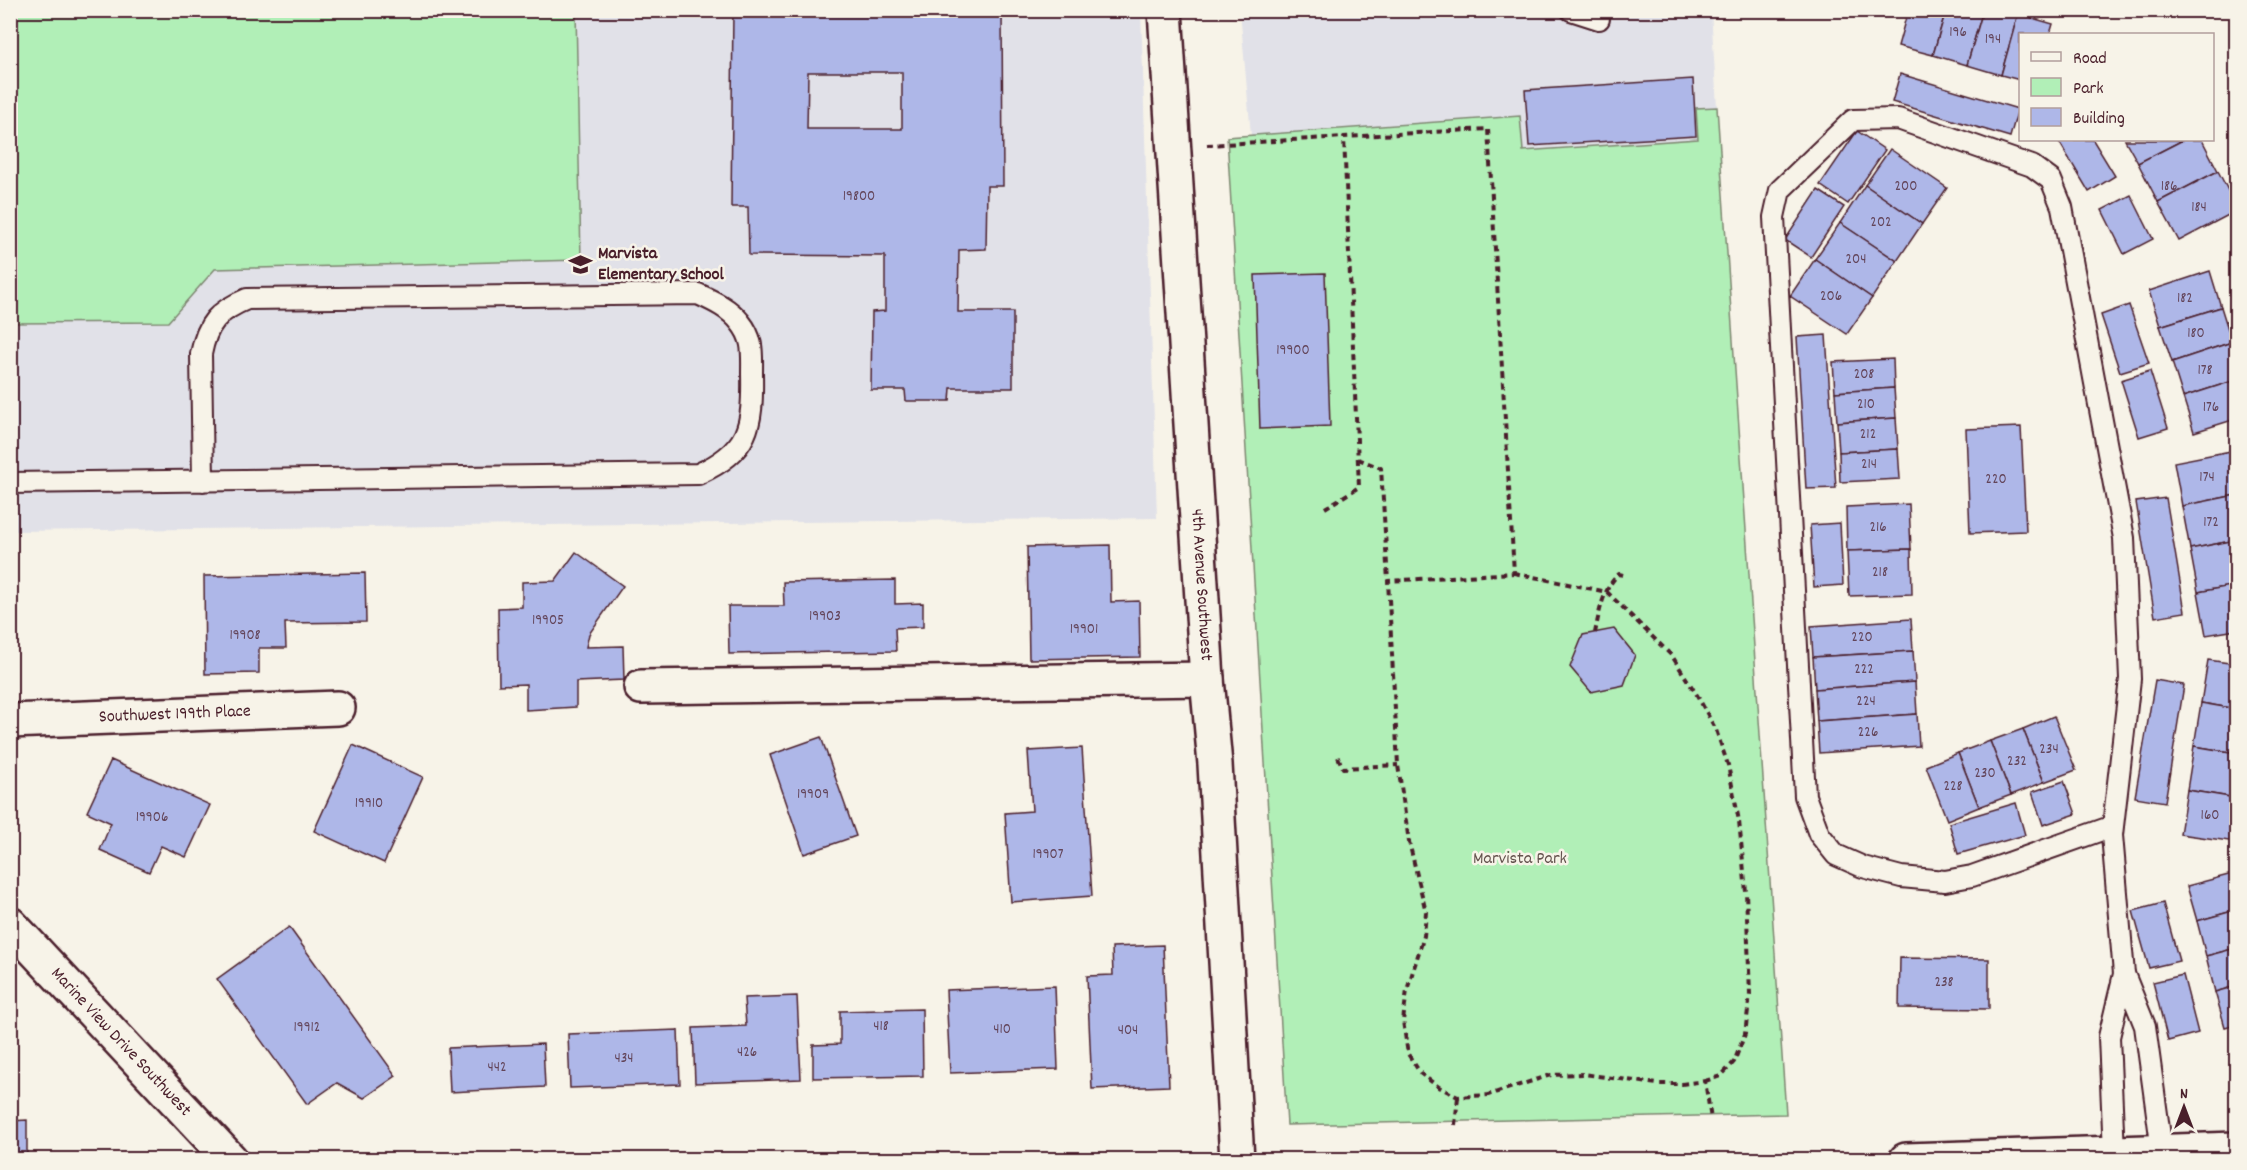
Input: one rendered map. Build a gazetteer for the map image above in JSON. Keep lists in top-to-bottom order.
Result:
{
  "streets": {
    "street": ["4th Avenue Southwest", "Southwest 199th Place", "Marine View Drive Southwest"]
  },
  "parks": ["Marvista Park"],
  "places": {
    "school or university": ["Marvista Elementary School"]
  },
  "house_numbers": [
    "196",
    "194",
    "200",
    "186",
    "19800",
    "184",
    "202",
    "204",
    "206",
    "182",
    "180",
    "19900",
    "178",
    "208",
    "210",
    "176",
    "212",
    "214",
    "174",
    "220",
    "172",
    "216",
    "218",
    "19903",
    "19905",
    "19901",
    "19908",
    "220",
    "222",
    "224",
    "226",
    "234",
    "232",
    "230",
    "228",
    "19909",
    "19910",
    "160",
    "19906",
    "19907",
    "238",
    "418",
    "19912",
    "410",
    "404",
    "426",
    "434",
    "442"
  ],
  "legend": ["Road", "Park", "Building"],
  "north": "top"
}
